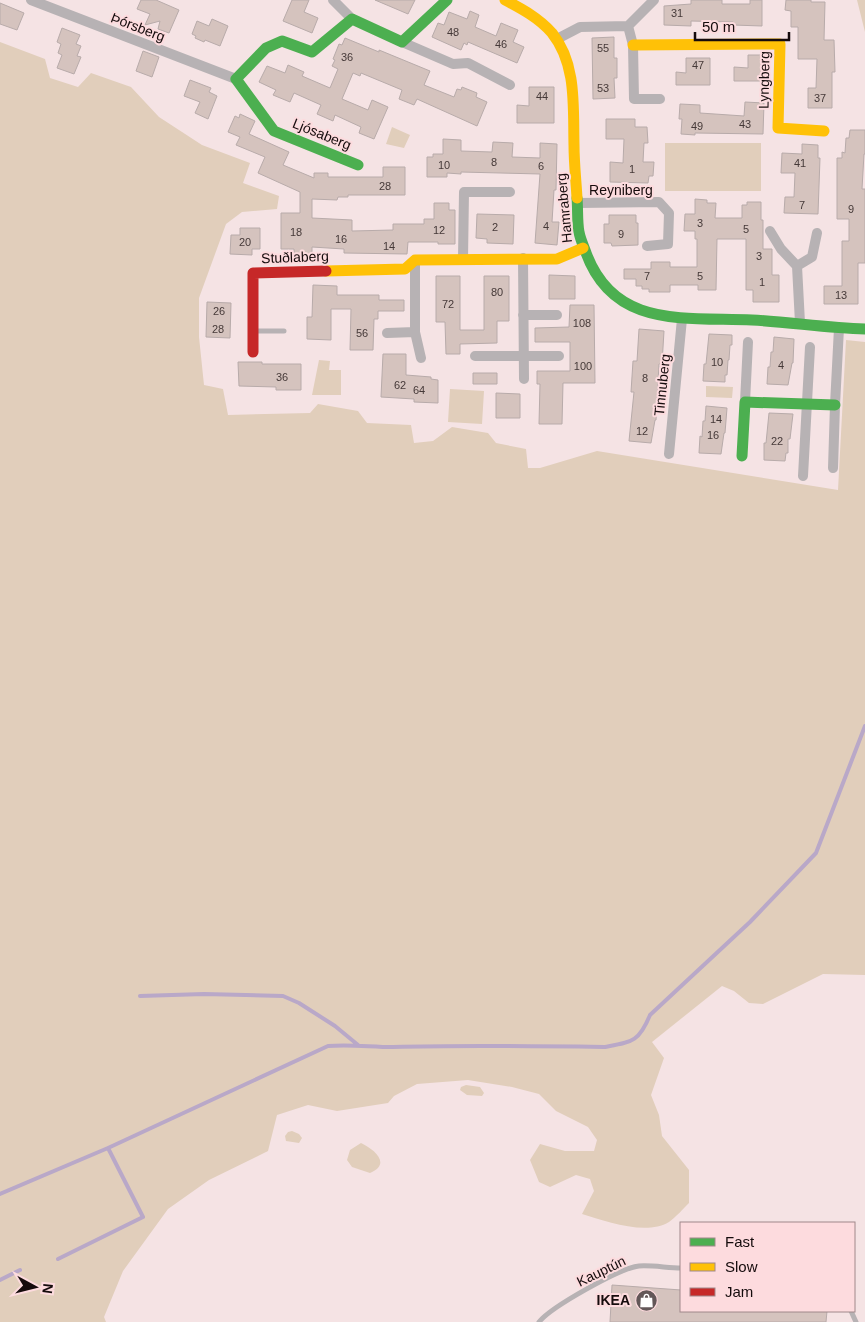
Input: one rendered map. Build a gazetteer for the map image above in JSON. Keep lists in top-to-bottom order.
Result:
{
  "streets": {
    "street": [
      "Þórsberg",
      "Lyngberg",
      "Ljósaberg",
      "Reyniberg",
      "Hamraberg",
      "Stuðlaberg",
      "Tinnuberg"
    ],
    "lane": ["Kauptún"]
  },
  "crossings": [
    ["Þórsberg", "Ljósaberg"],
    ["Reyniberg", "Hamraberg"],
    ["Hamraberg", "Stuðlaberg"],
    ["Hamraberg", "Tinnuberg"]
  ],
  "places": {
    "shop": ["IKEA"]
  },
  "house_numbers": [
    "31",
    "48",
    "46",
    "55",
    "36",
    "47",
    "53",
    "44",
    "37",
    "43",
    "49",
    "8",
    "41",
    "10",
    "6",
    "1",
    "28",
    "7",
    "9",
    "3",
    "4",
    "2",
    "5",
    "12",
    "18",
    "9",
    "16",
    "20",
    "14",
    "3",
    "7",
    "5",
    "1",
    "80",
    "13",
    "72",
    "26",
    "108",
    "28",
    "56",
    "10",
    "4",
    "100",
    "36",
    "8",
    "62",
    "64",
    "14",
    "12",
    "16",
    "22"
  ],
  "legend": ["Fast", "Slow", "Jam"],
  "scale_bar": "50 m",
  "north": "right"
}
